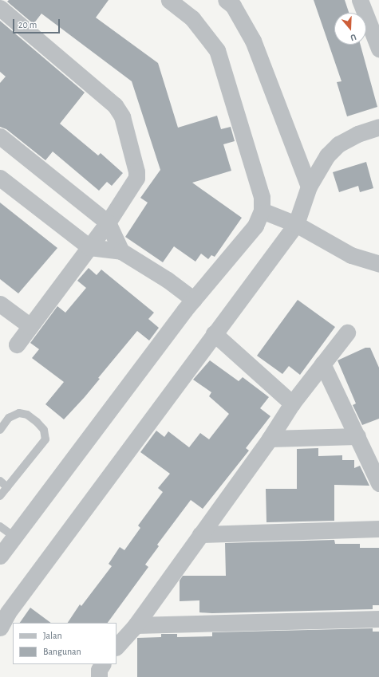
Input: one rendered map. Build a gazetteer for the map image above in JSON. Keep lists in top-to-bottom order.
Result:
{
  "legend": ["Jalan", "Bangunan"],
  "scale_bar": "20 m",
  "north": "bottom"
}
